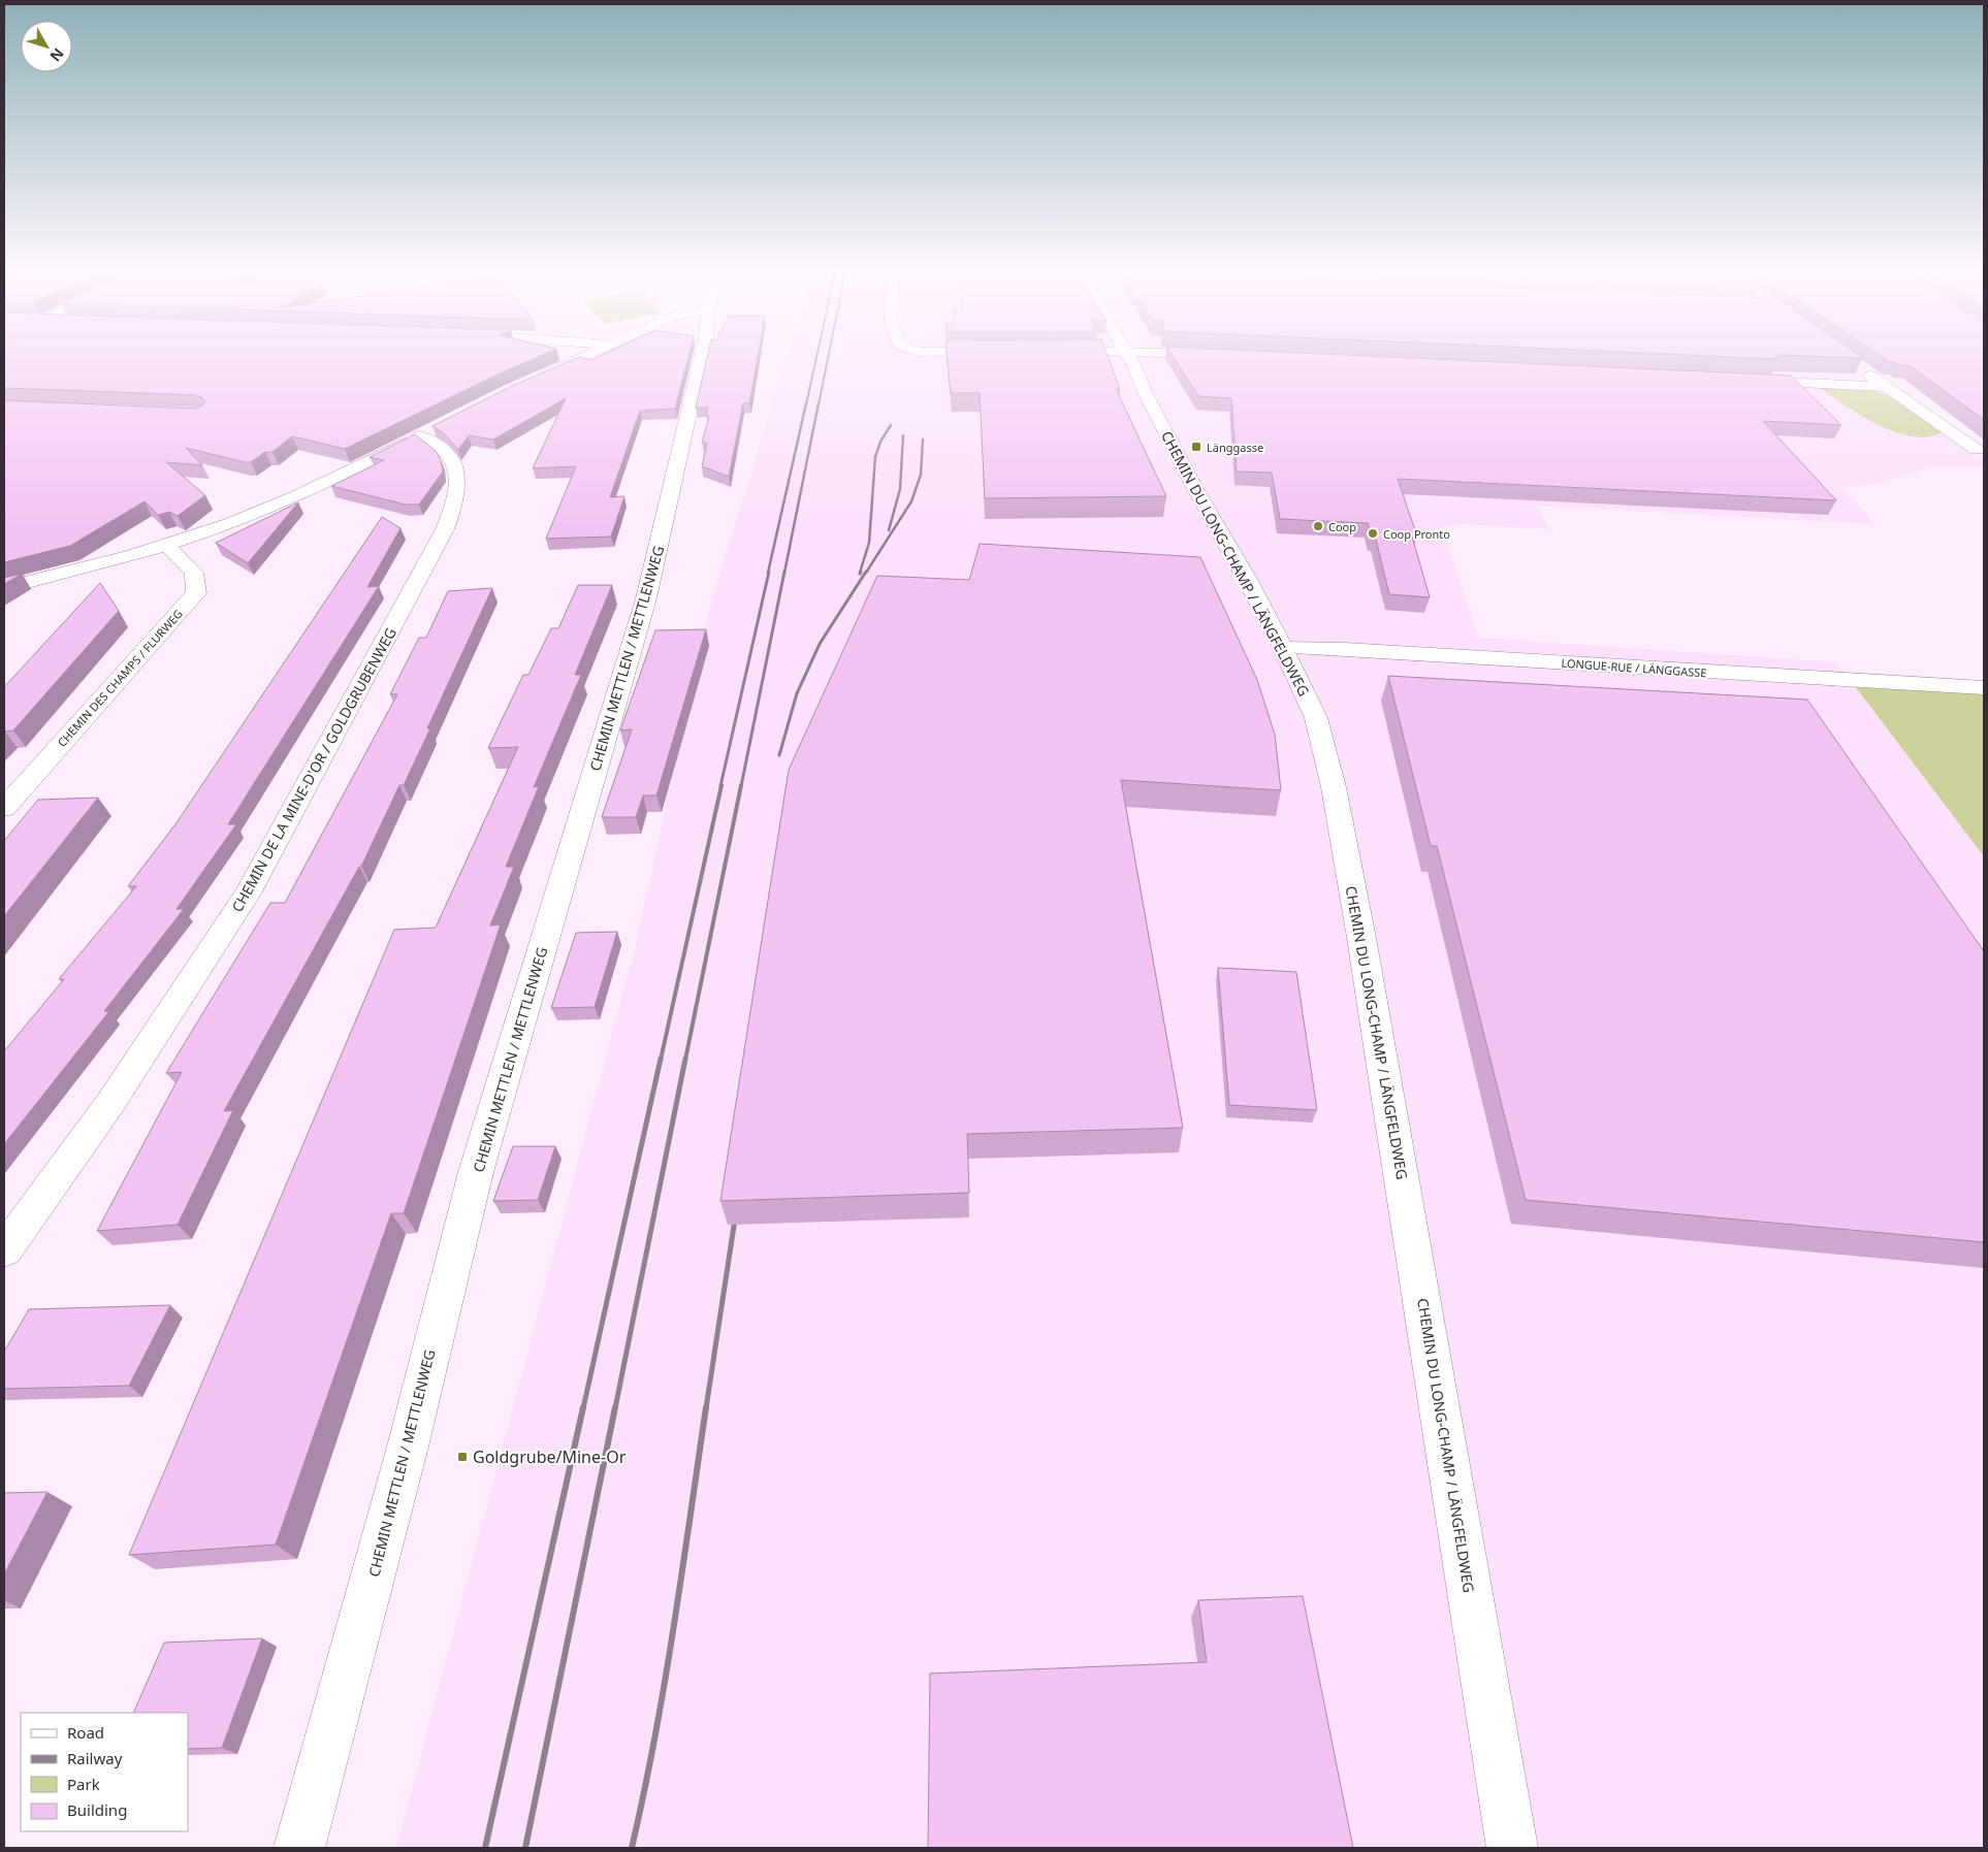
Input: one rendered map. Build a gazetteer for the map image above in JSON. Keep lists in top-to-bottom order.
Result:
{
  "streets": {
    "street": [
      "CHEMIN DU LONG-CHAMP / LÄNGFELDWEG",
      "CHEMIN METTLEN / METTLENWEG",
      "LONGUE-RUE / LÄNGGASSE",
      "CHEMIN DES CHAMPS / FLURWEG",
      "CHEMIN DE LA MINE-D'OR / GOLDGRUBENWEG"
    ]
  },
  "crossings": [
    ["CHEMIN DU LONG-CHAMP / LÄNGFELDWEG", "LONGUE-RUE / LÄNGGASSE"],
    ["CHEMIN DES CHAMPS / FLURWEG", "CHEMIN DE LA MINE-D'OR / GOLDGRUBENWEG"]
  ],
  "places": {
    "transit": ["Länggasse", "Goldgrube/Mine-Or"],
    "other": ["Coop", "Coop Pronto"]
  },
  "legend": [
    "Road",
    "Railway",
    "Park",
    "Building"
  ],
  "north": "bottom right"
}
